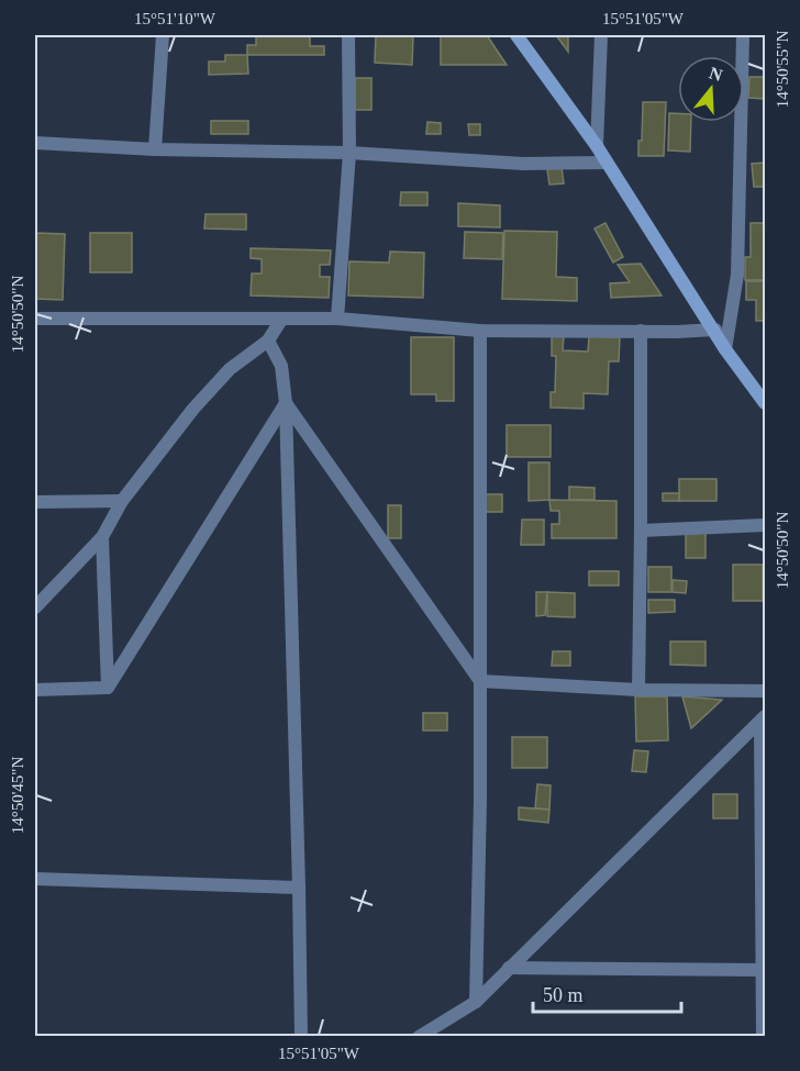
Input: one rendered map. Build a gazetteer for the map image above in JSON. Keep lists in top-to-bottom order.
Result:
{
  "scale_bar": "50 m",
  "north": "top",
  "coordinates": [
    "15°51'10\"W",
    "15°51'05\"W",
    "14°50'55\"N",
    "14°50'50\"N",
    "14°50'45\"N"
  ]
}
